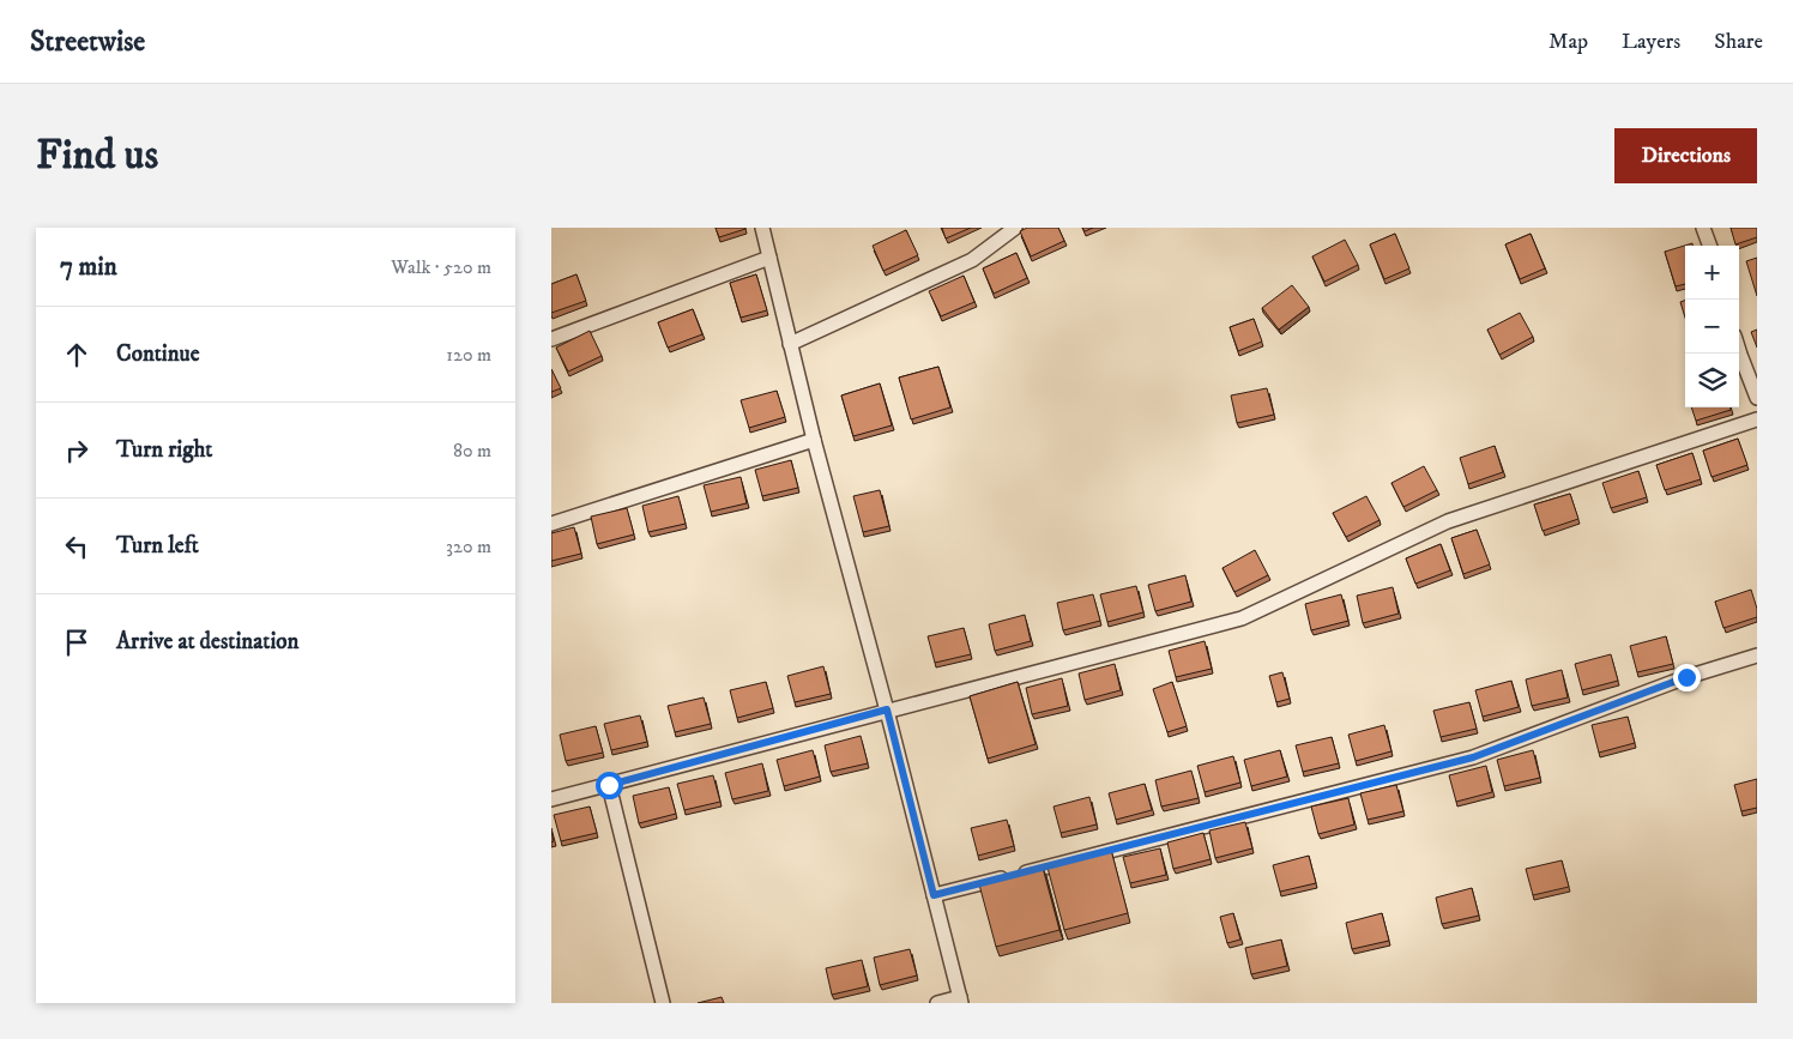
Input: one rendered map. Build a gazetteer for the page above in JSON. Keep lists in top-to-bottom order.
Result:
{
  "page": {
    "header": "Streetwise",
    "nav": ["Map", "Layers", "Share"],
    "buttons": "Directions",
    "title": "Find us",
    "heading": ["7 min", "Walk · 520 m"],
    "map_buttons": ["+", "−"],
    "list": [
      ["Continue", "120 m"],
      ["Turn right", "80 m"],
      ["Turn left", "320 m"],
      "Arrive at destination"
    ]
  }
}
